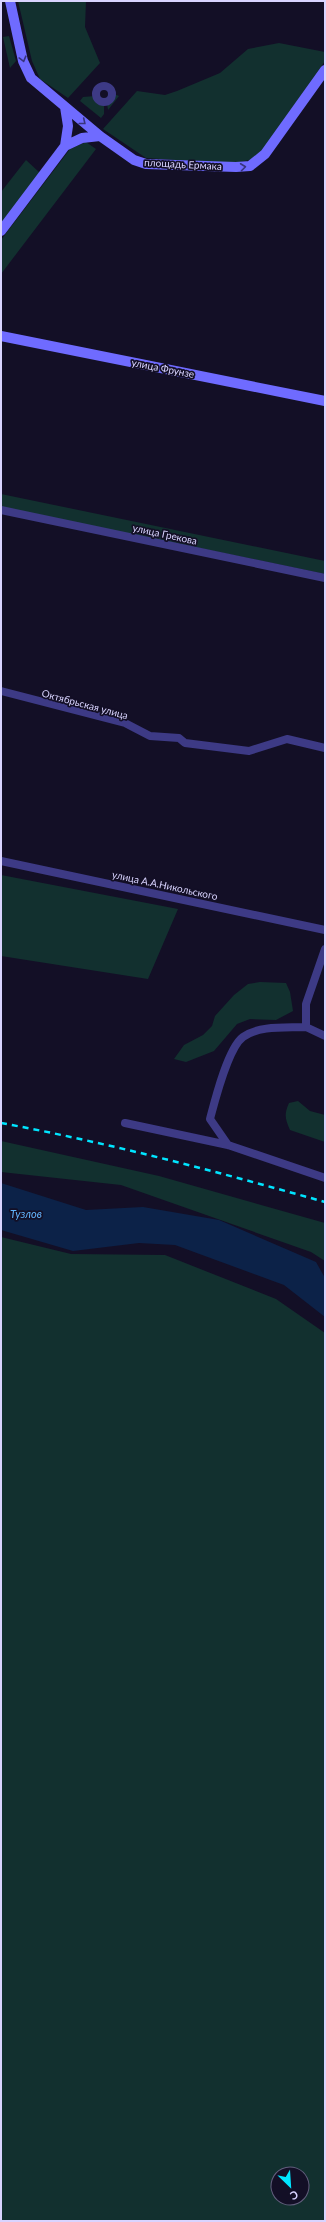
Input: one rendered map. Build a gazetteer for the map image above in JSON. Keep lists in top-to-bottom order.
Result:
{
  "streets": {
    "street": [
      "площадь Ермака",
      "улица Фрунзе",
      "улица Грекова",
      "Октябрьская улица",
      "улица А.А.Никольского"
    ]
  },
  "water": ["Тузлов"],
  "north": "bottom right"
}
